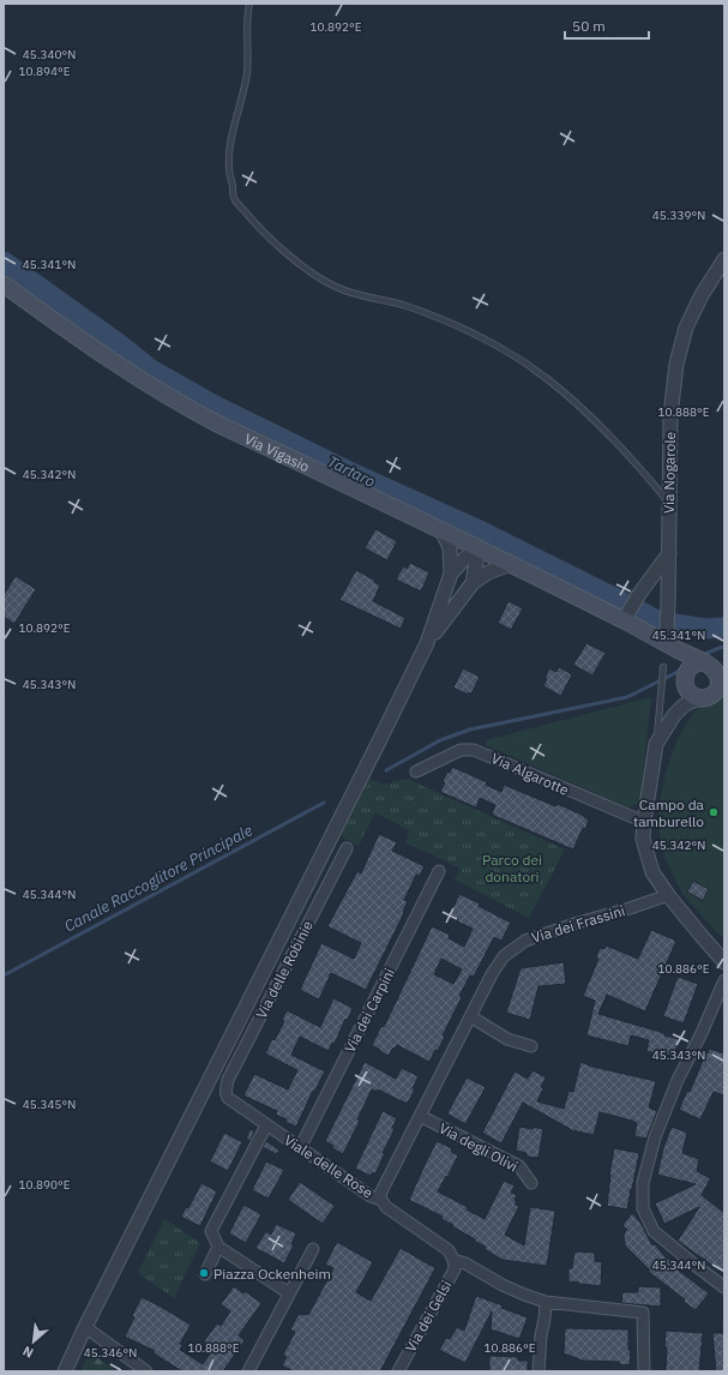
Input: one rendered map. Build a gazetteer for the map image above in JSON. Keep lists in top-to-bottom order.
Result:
{
  "streets": {
    "main road": ["Via Vigasio"],
    "street": [
      "Via Nogarole",
      "Via Algarotte",
      "Via dei Frassini",
      "Via delle Robinie",
      "Via dei Carpini",
      "Via degli Olivi",
      "Viale delle Rose",
      "Via dei Gelsi"
    ]
  },
  "crossings": [
    ["Via Vigasio", "Via Nogarole"],
    ["Via dei Frassini", "Via degli Olivi"],
    ["Via dei Frassini", "Viale delle Rose"],
    ["Via delle Robinie", "Viale delle Rose"],
    ["Via dei Carpini", "Viale delle Rose"],
    ["Viale delle Rose", "Via dei Gelsi"]
  ],
  "water": ["Tartaro", "Canale Raccoglitore Principale"],
  "parks": ["Parco dei donatori"],
  "places": ["Campo da tamburello", "Piazza Ockenheim"],
  "scale_bar": "50 m",
  "north": "bottom left",
  "coordinates": [
    "10.892°E",
    "45.340°N",
    "10.894°E",
    "45.339°N",
    "45.341°N",
    "10.888°E",
    "45.342°N",
    "45.343°N",
    "45.344°N",
    "10.886°E",
    "45.345°N",
    "10.890°E",
    "45.346°N"
  ]
}
